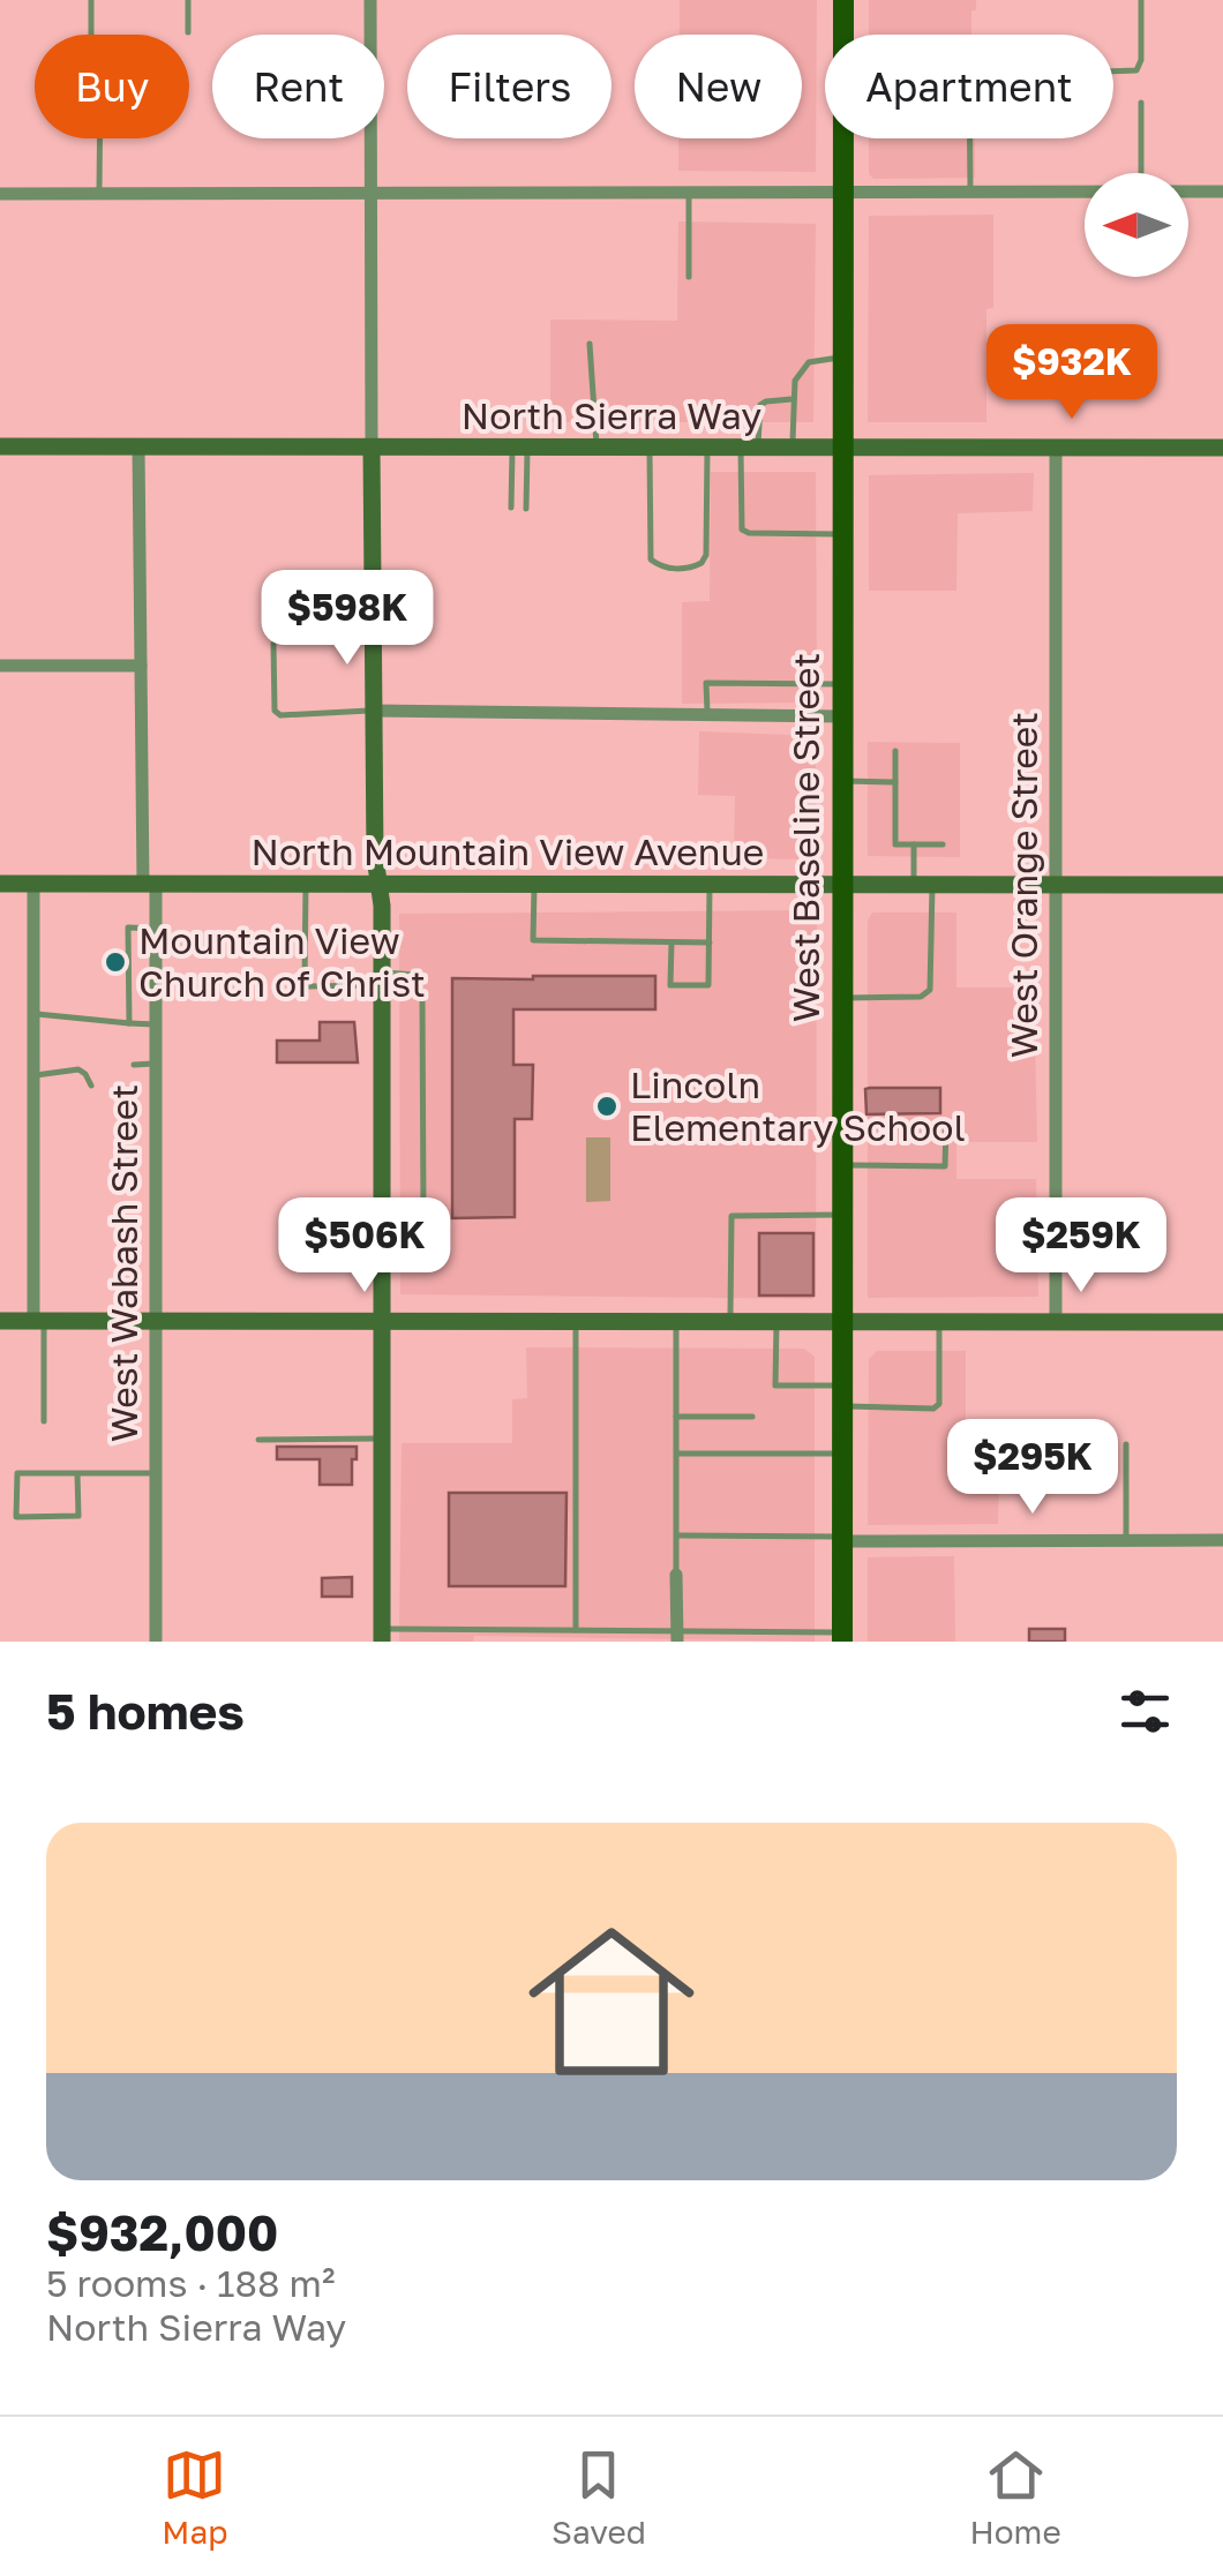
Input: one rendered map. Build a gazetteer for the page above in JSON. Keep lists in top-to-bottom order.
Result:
{
  "streets": {
    "main road": ["West Baseline Street"],
    "street": [
      "North Sierra Way",
      "North Mountain View Avenue",
      "West Orange Street",
      "West Wabash Street"
    ]
  },
  "crossings": [
    ["North Sierra Way", "West Baseline Street"],
    ["North Sierra Way", "West Orange Street"],
    ["North Sierra Way", "West Wabash Street"],
    ["West Baseline Street", "North Mountain View Avenue"],
    ["North Mountain View Avenue", "West Orange Street"],
    ["North Mountain View Avenue", "West Wabash Street"]
  ],
  "places": ["Mountain View Church of Christ", "Lincoln Elementary School"],
  "north": "left",
  "page": {
    "chip": [
      "Buy",
      "Rent",
      "Filters",
      "New",
      "Apartment"
    ],
    "price": [
      "$932K",
      "$598K",
      "$506K",
      "$259K",
      "$295K"
    ],
    "heading": "5 homes",
    "list": [
      {
        "name": "$932,000",
        "note": "5 rooms · 188 m² · North Sierra Way"
      }
    ],
    "tabs": ["Map", "Saved", "Home"]
  }
}
